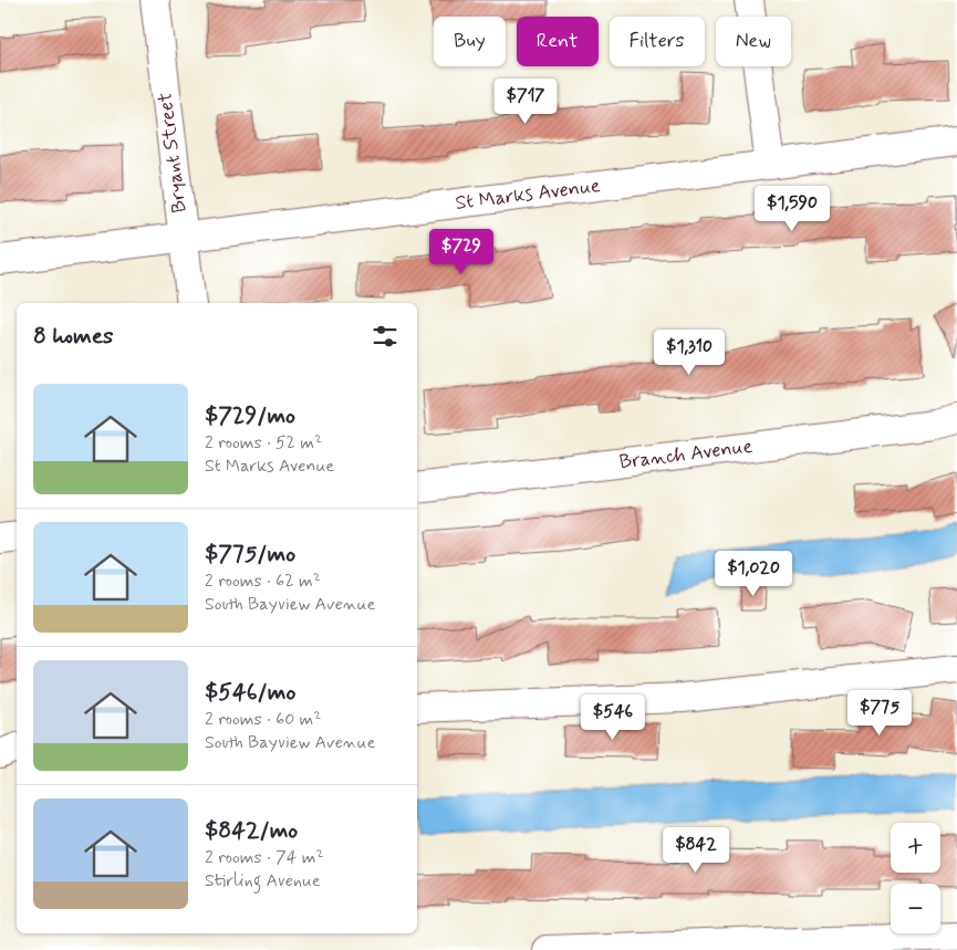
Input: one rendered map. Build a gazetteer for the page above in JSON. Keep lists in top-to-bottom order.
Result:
{
  "streets": {
    "street": ["Bryant Street", "St Marks Avenue", "Branch Avenue"]
  },
  "crossings": [
    ["Bryant Street", "St Marks Avenue"]
  ],
  "page": {
    "chip": [
      "Buy",
      "Rent",
      "Filters",
      "New"
    ],
    "price": [
      "$717",
      "$1,590",
      "$729",
      "$1,310",
      "$1,020",
      "$775",
      "$546",
      "$842"
    ],
    "heading": "8 homes",
    "list": [
      {
        "name": "$729/mo",
        "note": "2 rooms · 52 m² · St Marks Avenue"
      },
      {
        "name": "$775/mo",
        "note": "2 rooms · 62 m² · South Bayview Avenue"
      },
      {
        "name": "$546/mo",
        "note": "2 rooms · 60 m² · South Bayview Avenue"
      },
      {
        "name": "$842/mo",
        "note": "2 rooms · 74 m² · Stirling Avenue"
      }
    ],
    "map_buttons": ["+", "−"]
  }
}
